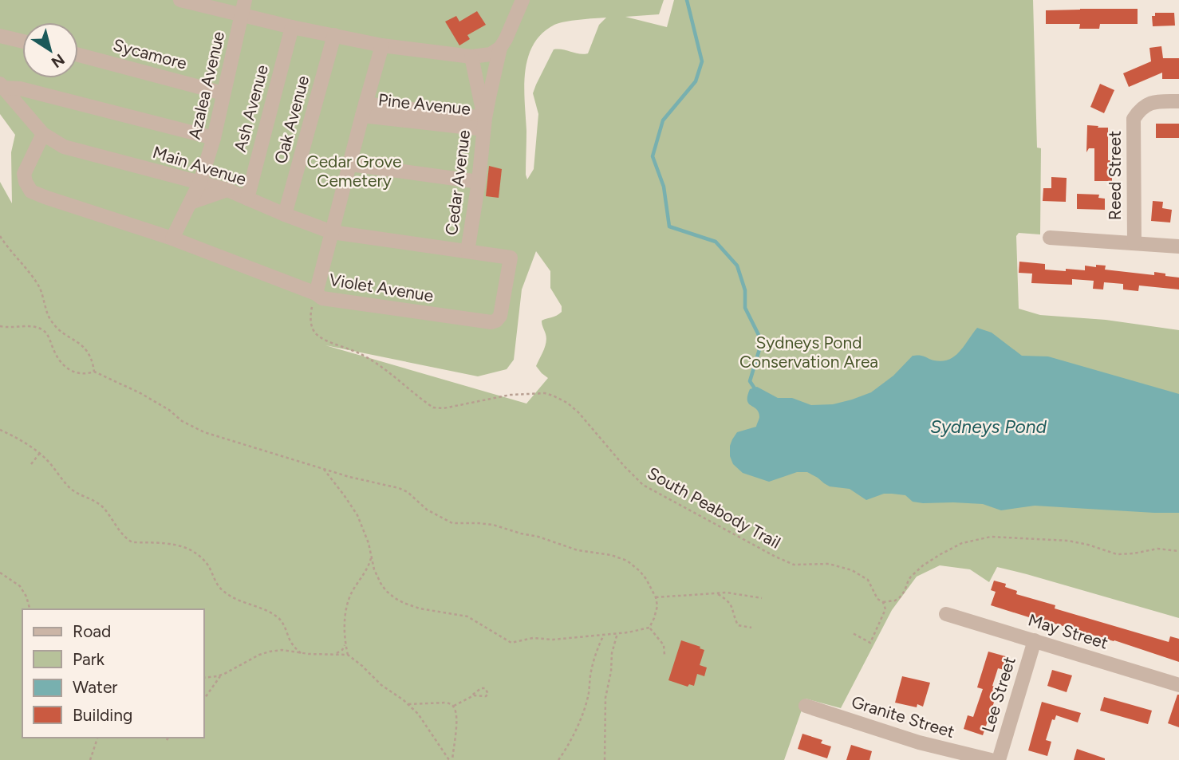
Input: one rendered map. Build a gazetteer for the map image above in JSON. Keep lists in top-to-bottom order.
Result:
{
  "streets": {
    "street": [
      "Sycamore",
      "Azalea Avenue",
      "Pine Avenue",
      "Ash Avenue",
      "Oak Avenue",
      "Main Avenue",
      "Reed Street",
      "Cedar Avenue",
      "Violet Avenue",
      "May Street",
      "Lee Street",
      "Granite Street"
    ],
    "path": ["South Peabody Trail"]
  },
  "crossings": [
    ["Sycamore", "Azalea Avenue"],
    ["Azalea Avenue", "Main Avenue"],
    ["Azalea Avenue", "Violet Avenue"],
    ["Pine Avenue", "Cedar Avenue"],
    ["Ash Avenue", "Main Avenue"],
    ["Oak Avenue", "Main Avenue"],
    ["Main Avenue", "Cedar Avenue"],
    ["Main Avenue", "Violet Avenue"],
    ["Violet Avenue", "South Peabody Trail"],
    ["May Street", "Lee Street"]
  ],
  "water": ["Sydneys Pond"],
  "parks": ["Cedar Grove Cemetery", "Sydneys Pond Conservation Area"],
  "legend": [
    "Road",
    "Park",
    "Water",
    "Building"
  ],
  "north": "bottom right"
}
